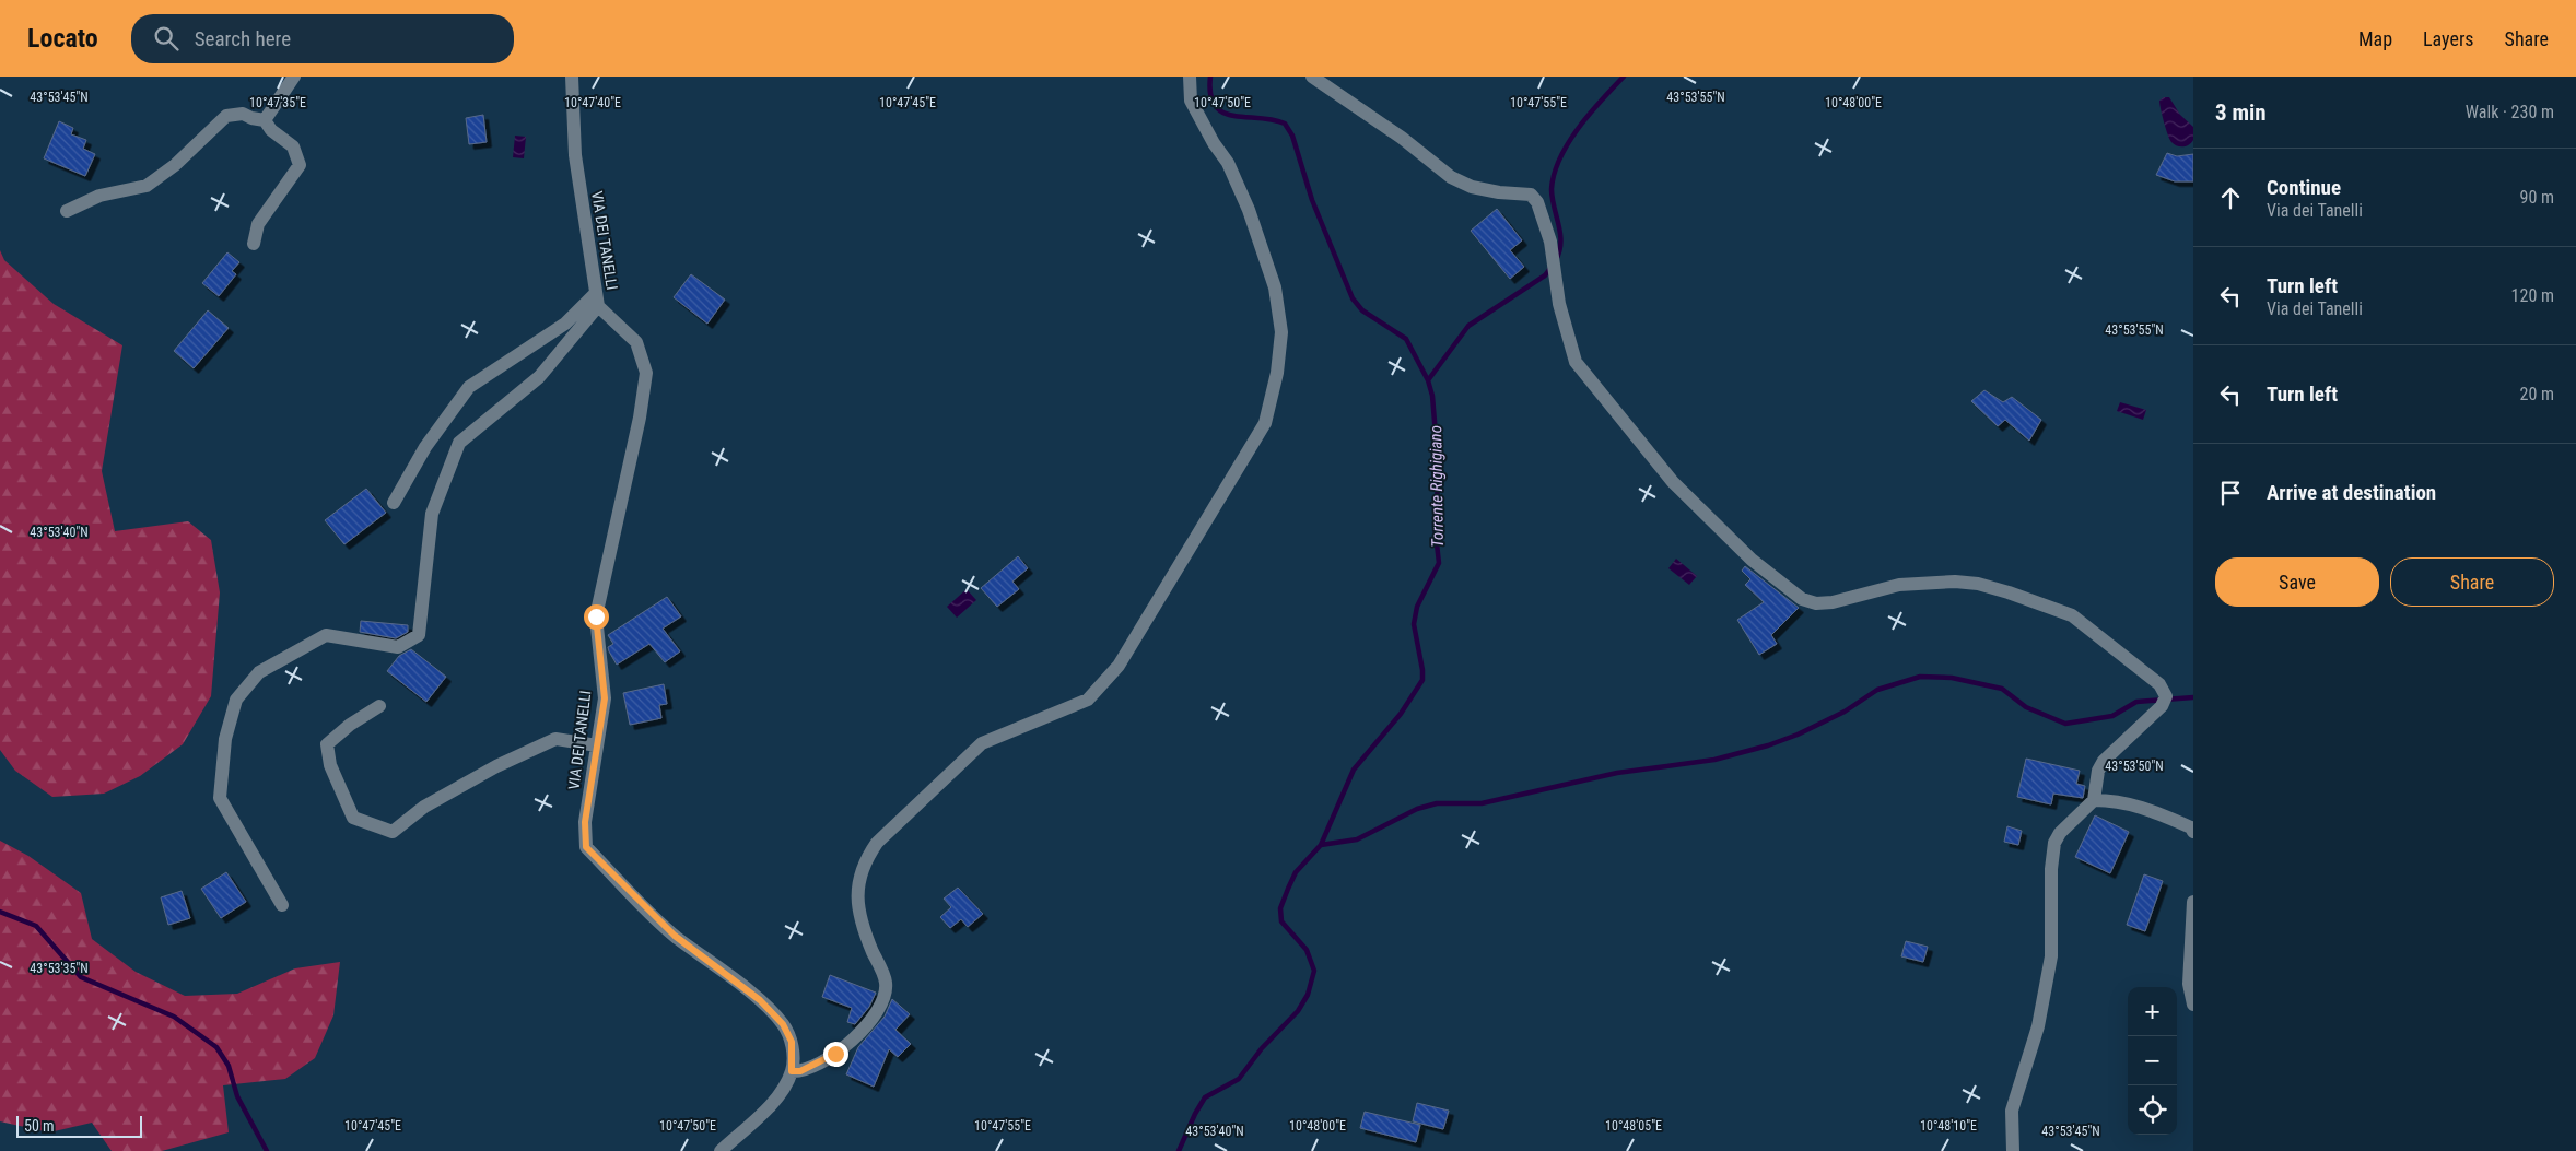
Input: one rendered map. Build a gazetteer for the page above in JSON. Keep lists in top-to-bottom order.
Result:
{
  "streets": {
    "street": ["VIA DEI TANELLI"]
  },
  "water": ["Torrente Righigiano"],
  "scale_bar": "50 m",
  "page": {
    "header": "Locato",
    "search": "Search here",
    "nav": ["Map", "Layers", "Share"],
    "heading": ["3 min", "Walk · 230 m"],
    "list": [
      ["Continue", "Via dei Tanelli", "90 m"],
      ["Turn left", "Via dei Tanelli", "120 m"],
      ["Turn left", "20 m"],
      "Arrive at destination"
    ],
    "buttons": ["Save", "Share"],
    "map_buttons": ["+", "−"],
    "scale": "50 m"
  },
  "coordinates": [
    "43°53'45\"N",
    "43°53'55\"N",
    "10°47'35\"E",
    "10°47'40\"E",
    "10°47'45\"E",
    "10°47'50\"E",
    "10°47'55\"E",
    "10°48'00\"E",
    "43°53'40\"N",
    "43°53'50\"N",
    "43°53'35\"N",
    "10°48'05\"E",
    "10°48'10\"E"
  ]
}
